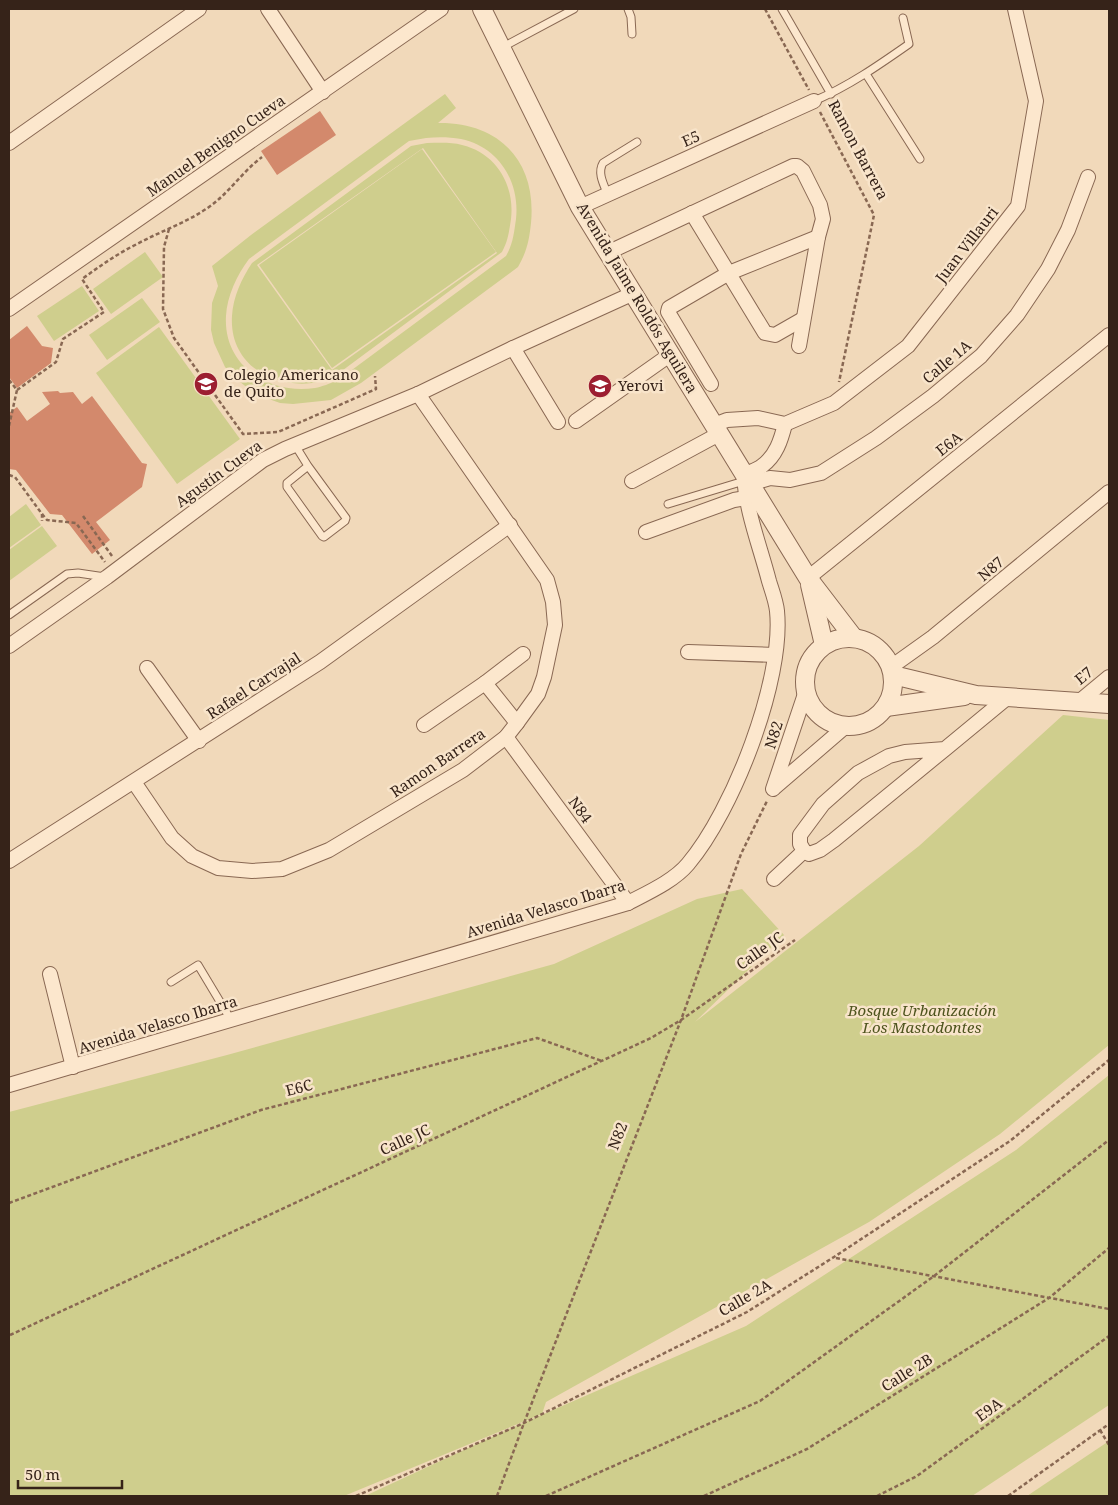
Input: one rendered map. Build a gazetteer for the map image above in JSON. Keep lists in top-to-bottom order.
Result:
{
  "streets": {
    "street": [
      "E5",
      "Manuel Benigno Cueva",
      "Ramon Barrera",
      "Juan Villauri",
      "Avenida Jaime Roldós Aguilera",
      "Calle 1A",
      "E6A",
      "Agustín Cueva",
      "N87",
      "E7",
      "Rafael Carvajal",
      "N82",
      "N84",
      "Avenida Velasco Ibarra"
    ],
    "path": [
      "Calle JC",
      "E6C",
      "Calle 2A",
      "Calle 2B",
      "E9A"
    ]
  },
  "crossings": [
    ["E5", "Ramon Barrera"],
    ["E5", "Avenida Jaime Roldós Aguilera"],
    ["Ramon Barrera", "Juan Villauri"],
    ["Ramon Barrera", "Agustín Cueva"],
    ["Ramon Barrera", "Rafael Carvajal"],
    ["Ramon Barrera", "N84"],
    ["Avenida Jaime Roldós Aguilera", "Calle 1A"],
    ["Avenida Jaime Roldós Aguilera", "E6A"],
    ["Avenida Jaime Roldós Aguilera", "Agustín Cueva"],
    ["Avenida Jaime Roldós Aguilera", "N87"],
    ["Avenida Jaime Roldós Aguilera", "N82"],
    ["Avenida Jaime Roldós Aguilera", "Avenida Velasco Ibarra"],
    ["Calle 1A", "Avenida Velasco Ibarra"],
    ["N87", "N82"],
    ["N82", "Calle JC"],
    ["N82", "Calle 2A"],
    ["N84", "Avenida Velasco Ibarra"],
    ["Calle JC", "E6C"]
  ],
  "parks": ["Bosque Urbanización Los Mastodontes"],
  "places": {
    "school or university": ["Colegio Americano de Quito", "Yerovi"]
  },
  "scale_bar": "50 m"
}
